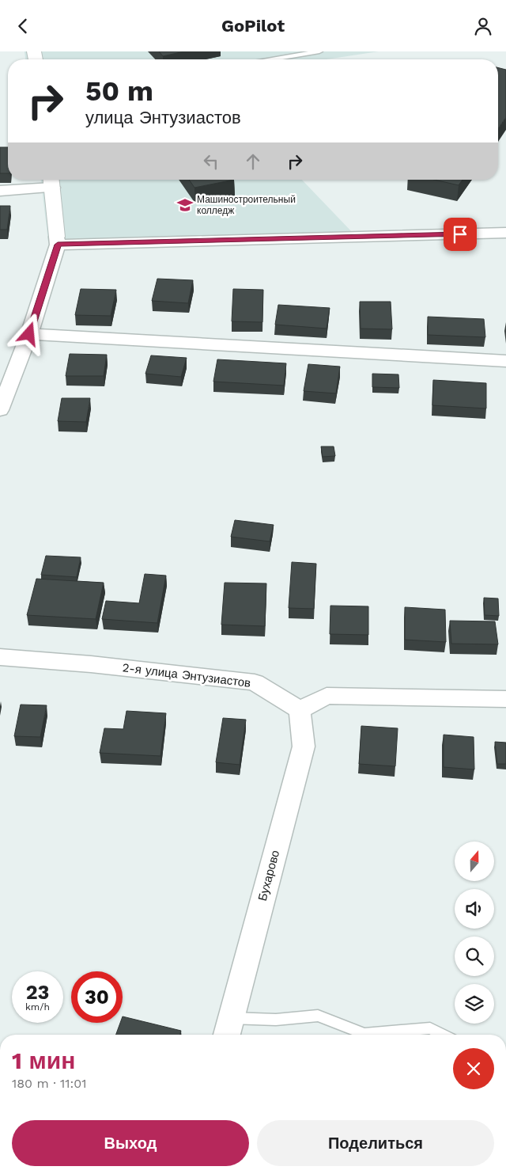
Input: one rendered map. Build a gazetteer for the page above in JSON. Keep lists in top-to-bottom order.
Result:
{
  "streets": {
    "street": ["2-я улица Энтузиастов", "Бухарово"]
  },
  "crossings": [
    ["2-я улица Энтузиастов", "Бухарово"]
  ],
  "places": {
    "school or university": ["Машиностроительный колледж"]
  },
  "north": "top",
  "page": {
    "header": "GoPilot",
    "turn": ["50 m", "улица Энтузиастов"],
    "speed": "23 km/h",
    "limit": "30",
    "heading": ["1 мин", "180 m · 11:01"],
    "buttons": ["Выход", "Поделиться"]
  }
}
